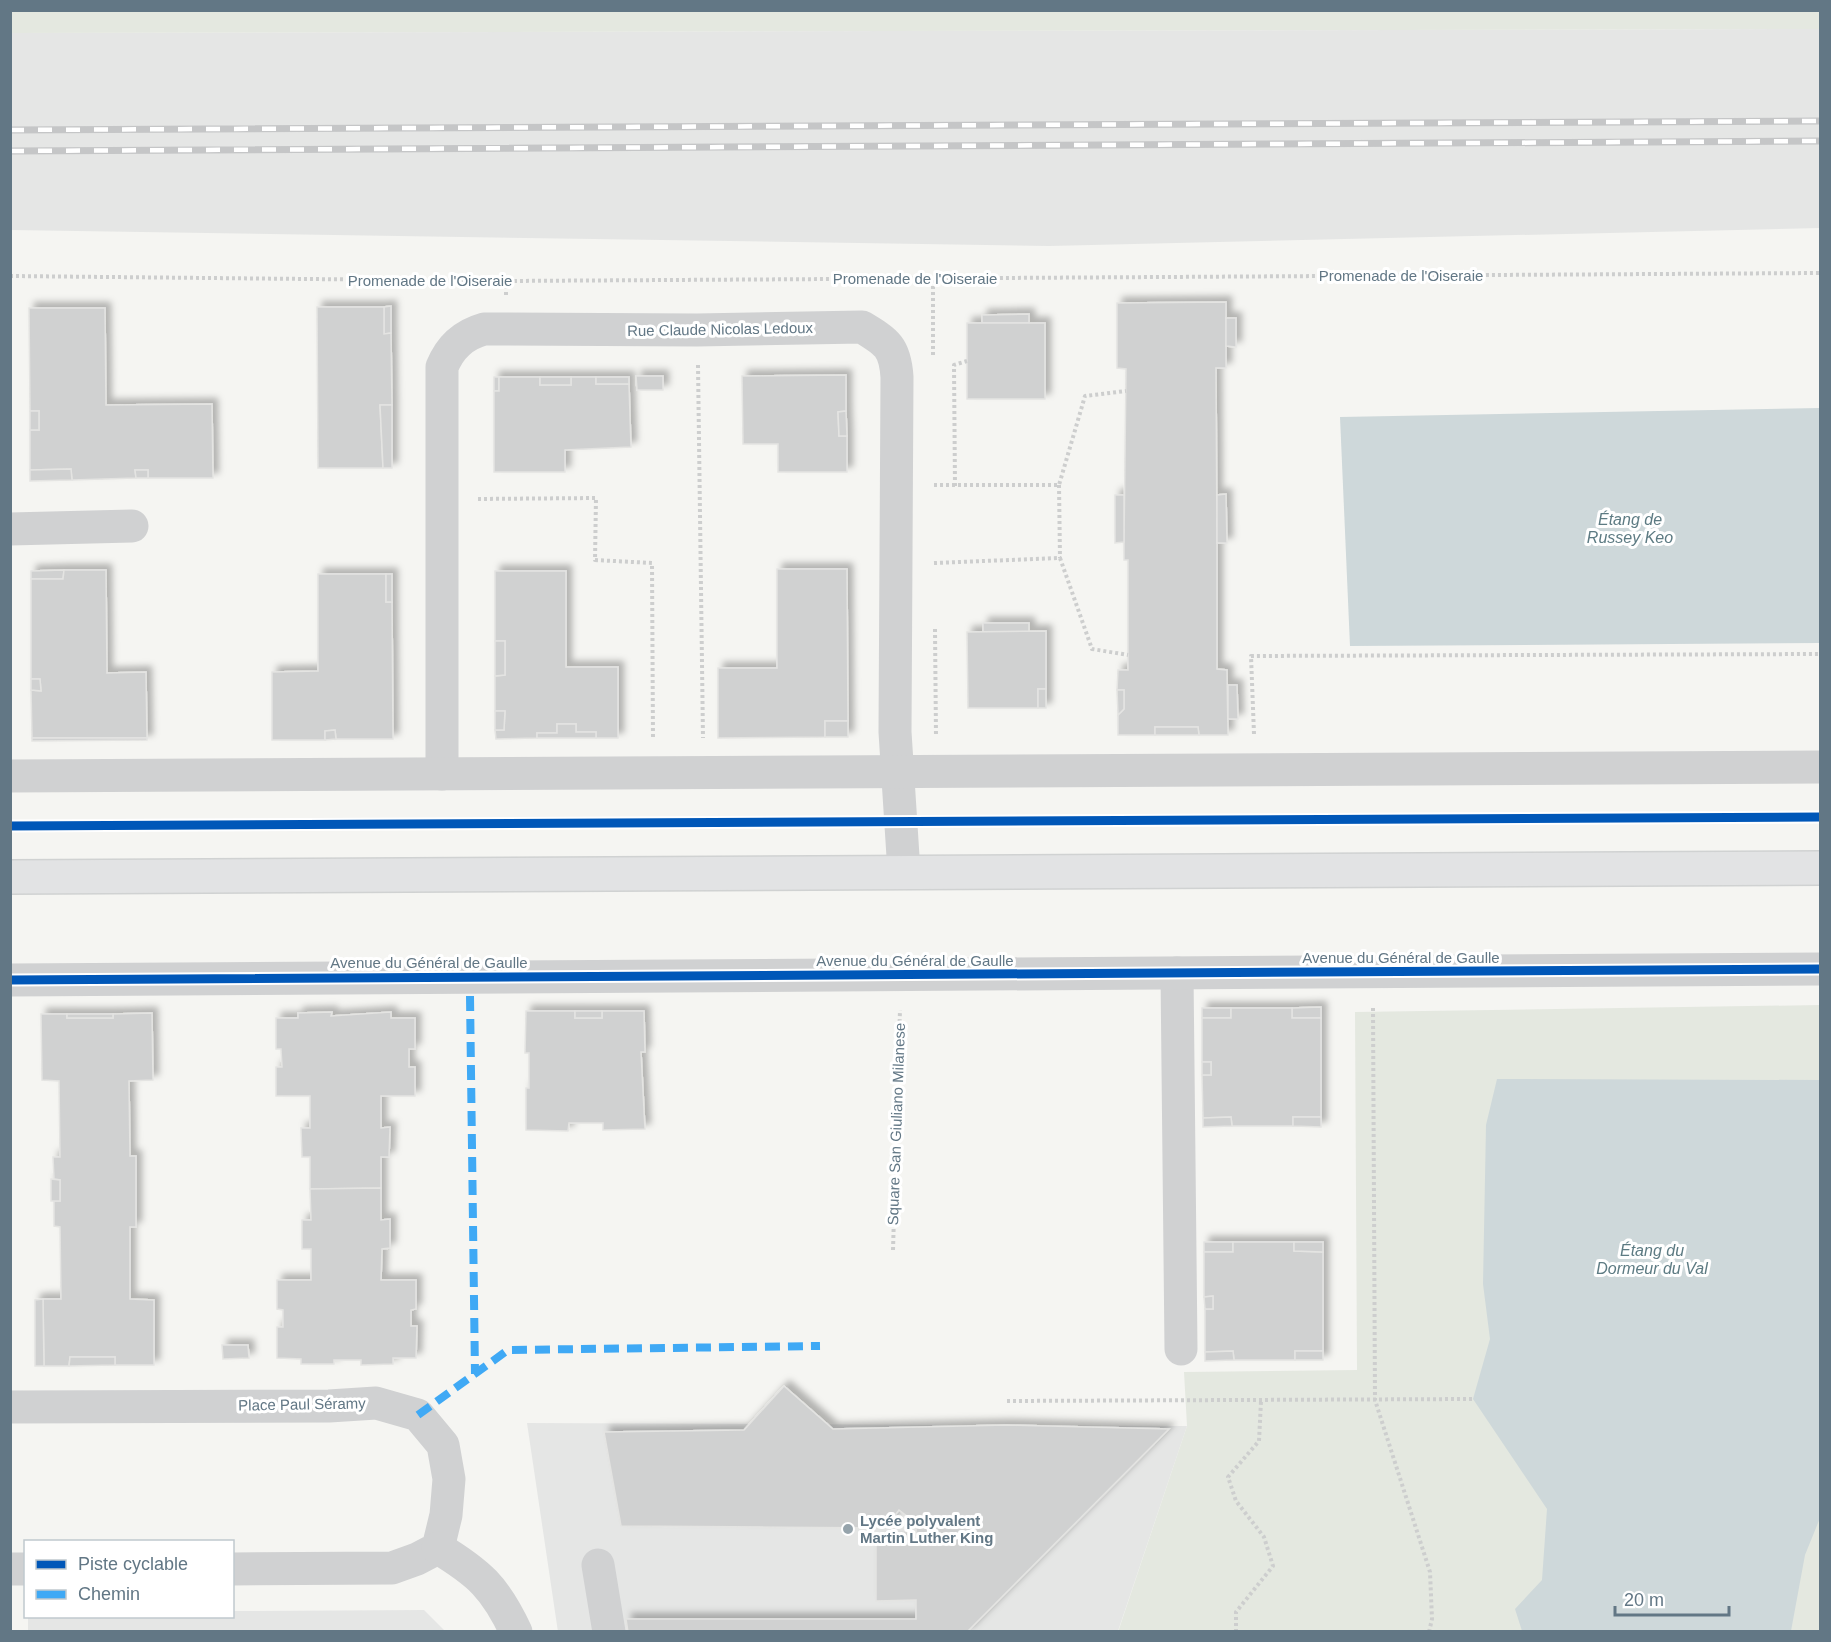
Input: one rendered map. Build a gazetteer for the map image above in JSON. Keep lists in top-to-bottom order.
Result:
{
  "streets": {
    "street": ["Rue Claude Nicolas Ledoux", "Avenue du Général de Gaulle", "Place Paul Séramy"],
    "path": ["Promenade de l'Oiseraie", "Square San Giuliano Milanese"]
  },
  "water": ["Étang de Russey Keo", "Étang du Dormeur du Val"],
  "places": ["Lycée polyvalent Martin Luther King"],
  "legend": ["Piste cyclable", "Chemin"],
  "scale_bar": "20 m"
}
